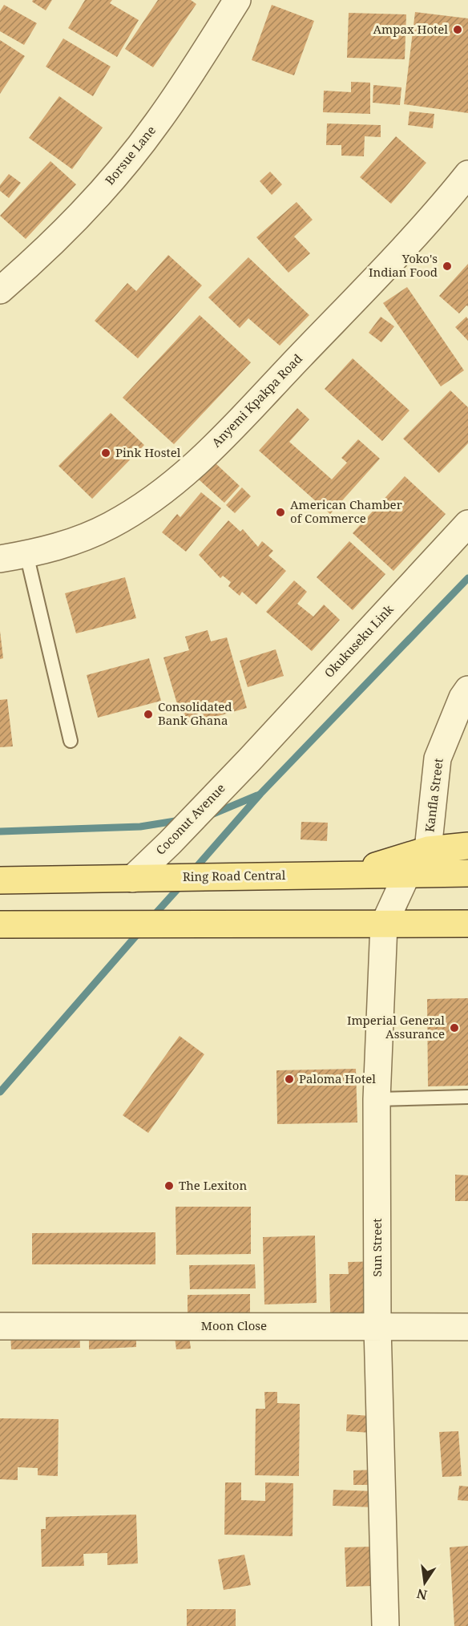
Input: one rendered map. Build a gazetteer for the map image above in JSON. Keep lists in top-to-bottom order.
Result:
{
  "streets": {
    "main road": ["Ring Road Central"],
    "street": [
      "Borsue Lane",
      "Anyemi Kpakpa Road",
      "Okukuseku Link",
      "Kanfla Street",
      "Coconut Avenue",
      "Sun Street",
      "Moon Close"
    ]
  },
  "crossings": [
    ["Okukuseku Link", "Coconut Avenue"],
    ["Coconut Avenue", "Ring Road Central"],
    ["Ring Road Central", "Sun Street"],
    ["Sun Street", "Moon Close"]
  ],
  "places": [
    "Ampax Hotel",
    "Yoko's Indian Food",
    "Pink Hostel",
    "American Chamber of Commerce",
    "Consolidated Bank Ghana",
    "Imperial General Assurance",
    "Paloma Hotel",
    "The Lexiton"
  ],
  "north": "bottom"
}
